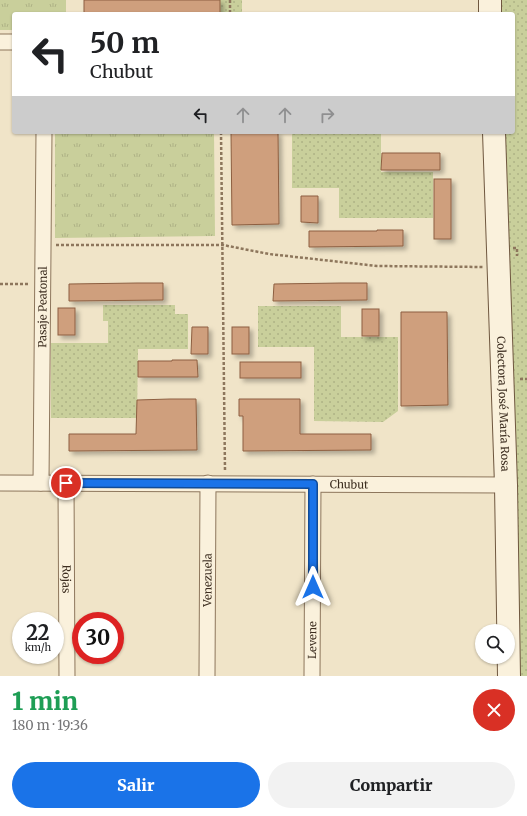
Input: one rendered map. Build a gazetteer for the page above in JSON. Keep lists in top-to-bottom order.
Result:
{
  "streets": {
    "main road": ["Colectora José María Rosa"],
    "street": [
      "Pasaje Peatonal",
      "Chubut",
      "Rojas",
      "Venezuela",
      "Levene"
    ]
  },
  "crossings": [
    ["Pasaje Peatonal", "Chubut"],
    ["Colectora José María Rosa", "Chubut"],
    ["Chubut", "Rojas"],
    ["Chubut", "Venezuela"],
    ["Chubut", "Levene"]
  ],
  "page": {
    "turn": ["50 m", "Chubut"],
    "speed": "22 km/h",
    "limit": "30",
    "heading": ["1 min", "180 m · 19:36"],
    "buttons": ["Salir", "Compartir"]
  }
}
